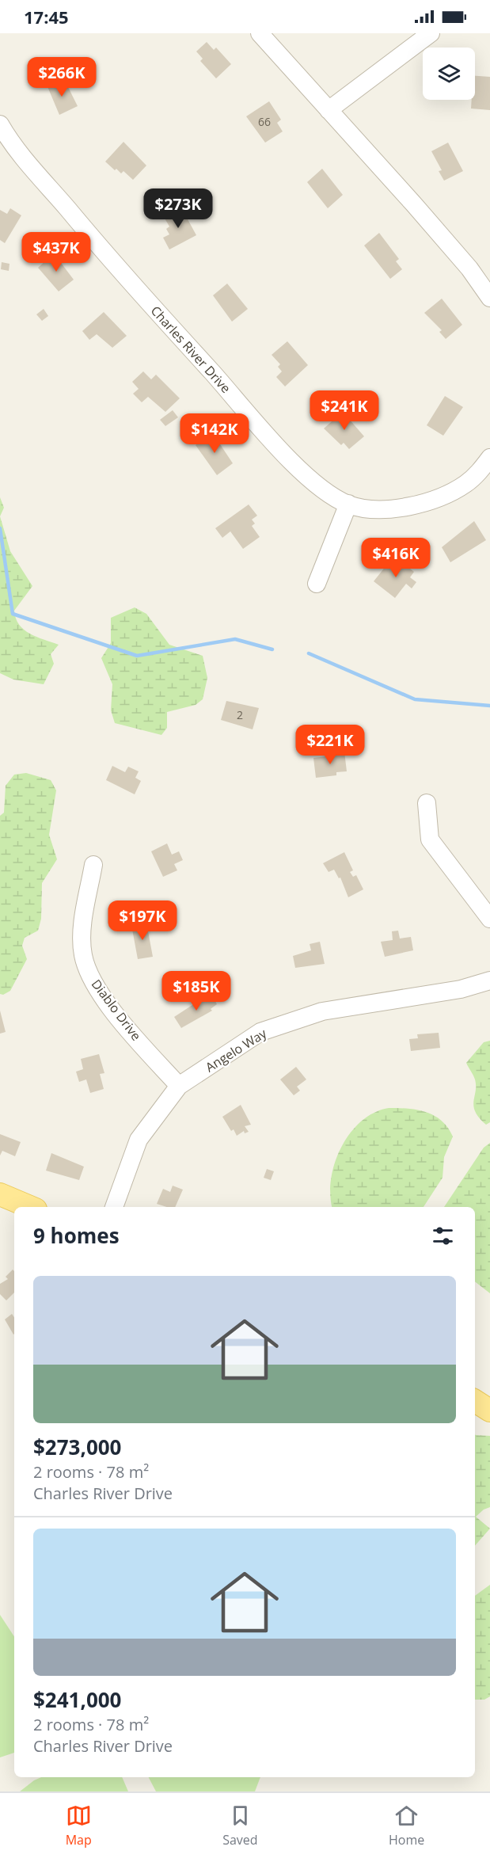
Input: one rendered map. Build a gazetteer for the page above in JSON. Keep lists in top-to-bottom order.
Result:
{
  "streets": {
    "street": ["Charles River Drive", "Diablo Drive", "Angelo Way"]
  },
  "crossings": [
    ["Diablo Drive", "Angelo Way"]
  ],
  "house_numbers": ["66", "2"],
  "page": {
    "status": "17:45",
    "price": [
      "$266K",
      "$273K",
      "$437K",
      "$241K",
      "$142K",
      "$416K",
      "$221K",
      "$197K",
      "$185K"
    ],
    "heading": "9 homes",
    "list": [
      {
        "name": "$273,000",
        "note": "2 rooms · 78 m² · Charles River Drive"
      },
      {
        "name": "$241,000",
        "note": "2 rooms · 78 m² · Charles River Drive"
      }
    ],
    "tabs": ["Map", "Saved", "Home"]
  }
}
